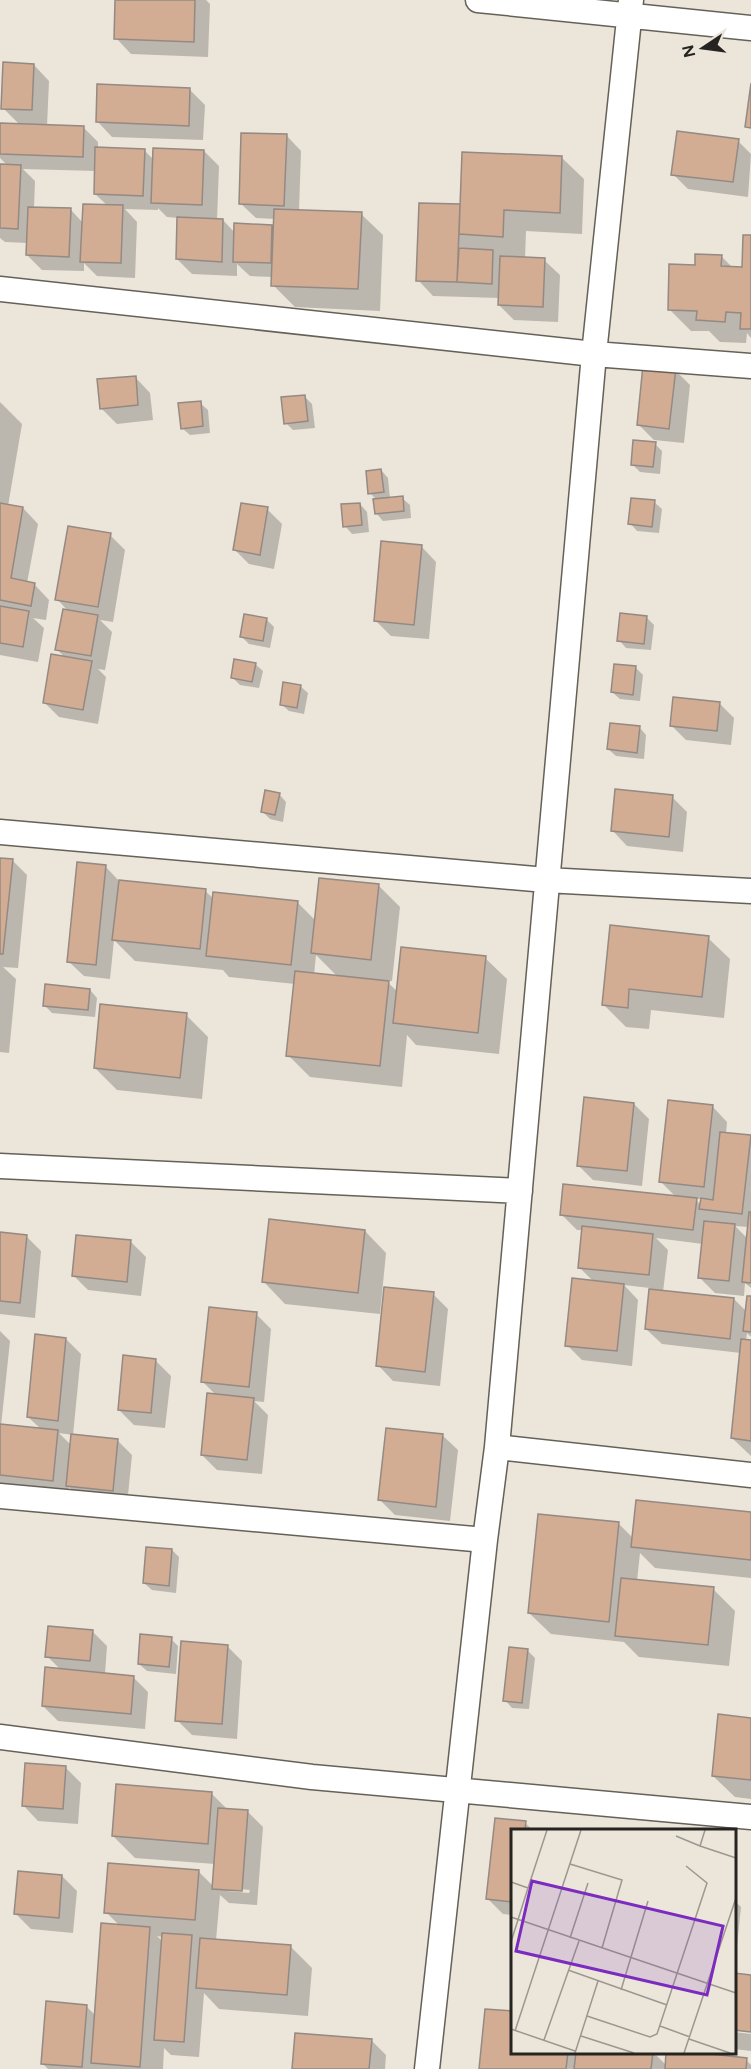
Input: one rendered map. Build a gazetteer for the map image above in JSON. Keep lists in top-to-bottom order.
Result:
{
  "north": "left"
}
